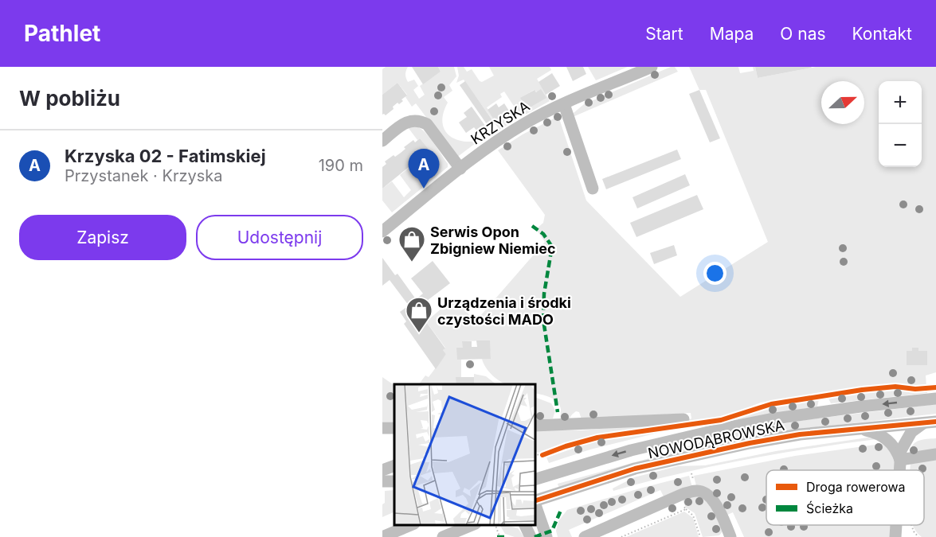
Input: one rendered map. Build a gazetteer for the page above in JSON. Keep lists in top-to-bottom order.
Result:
{
  "streets": {
    "street": ["KRZYSKA", "NOWODĄBROWSKA"]
  },
  "places": {
    "shop": ["Serwis Opon Zbigniew Niemiec", "Urządzenia i środki czystości MADO"]
  },
  "legend": ["Droga rowerowa", "Ścieżka"],
  "north": "right",
  "page": {
    "header": "Pathlet",
    "nav": [
      "Start",
      "Mapa",
      "O nas",
      "Kontakt"
    ],
    "heading": "W pobliżu",
    "map_buttons": ["+", "−"],
    "list": [
      {
        "mark": "A",
        "name": "Krzyska 02 - Fatimskiej",
        "note": "Przystanek · Krzyska",
        "value": "190 m"
      }
    ],
    "pins": "A",
    "buttons": ["Zapisz", "Udostępnij"]
  }
}
